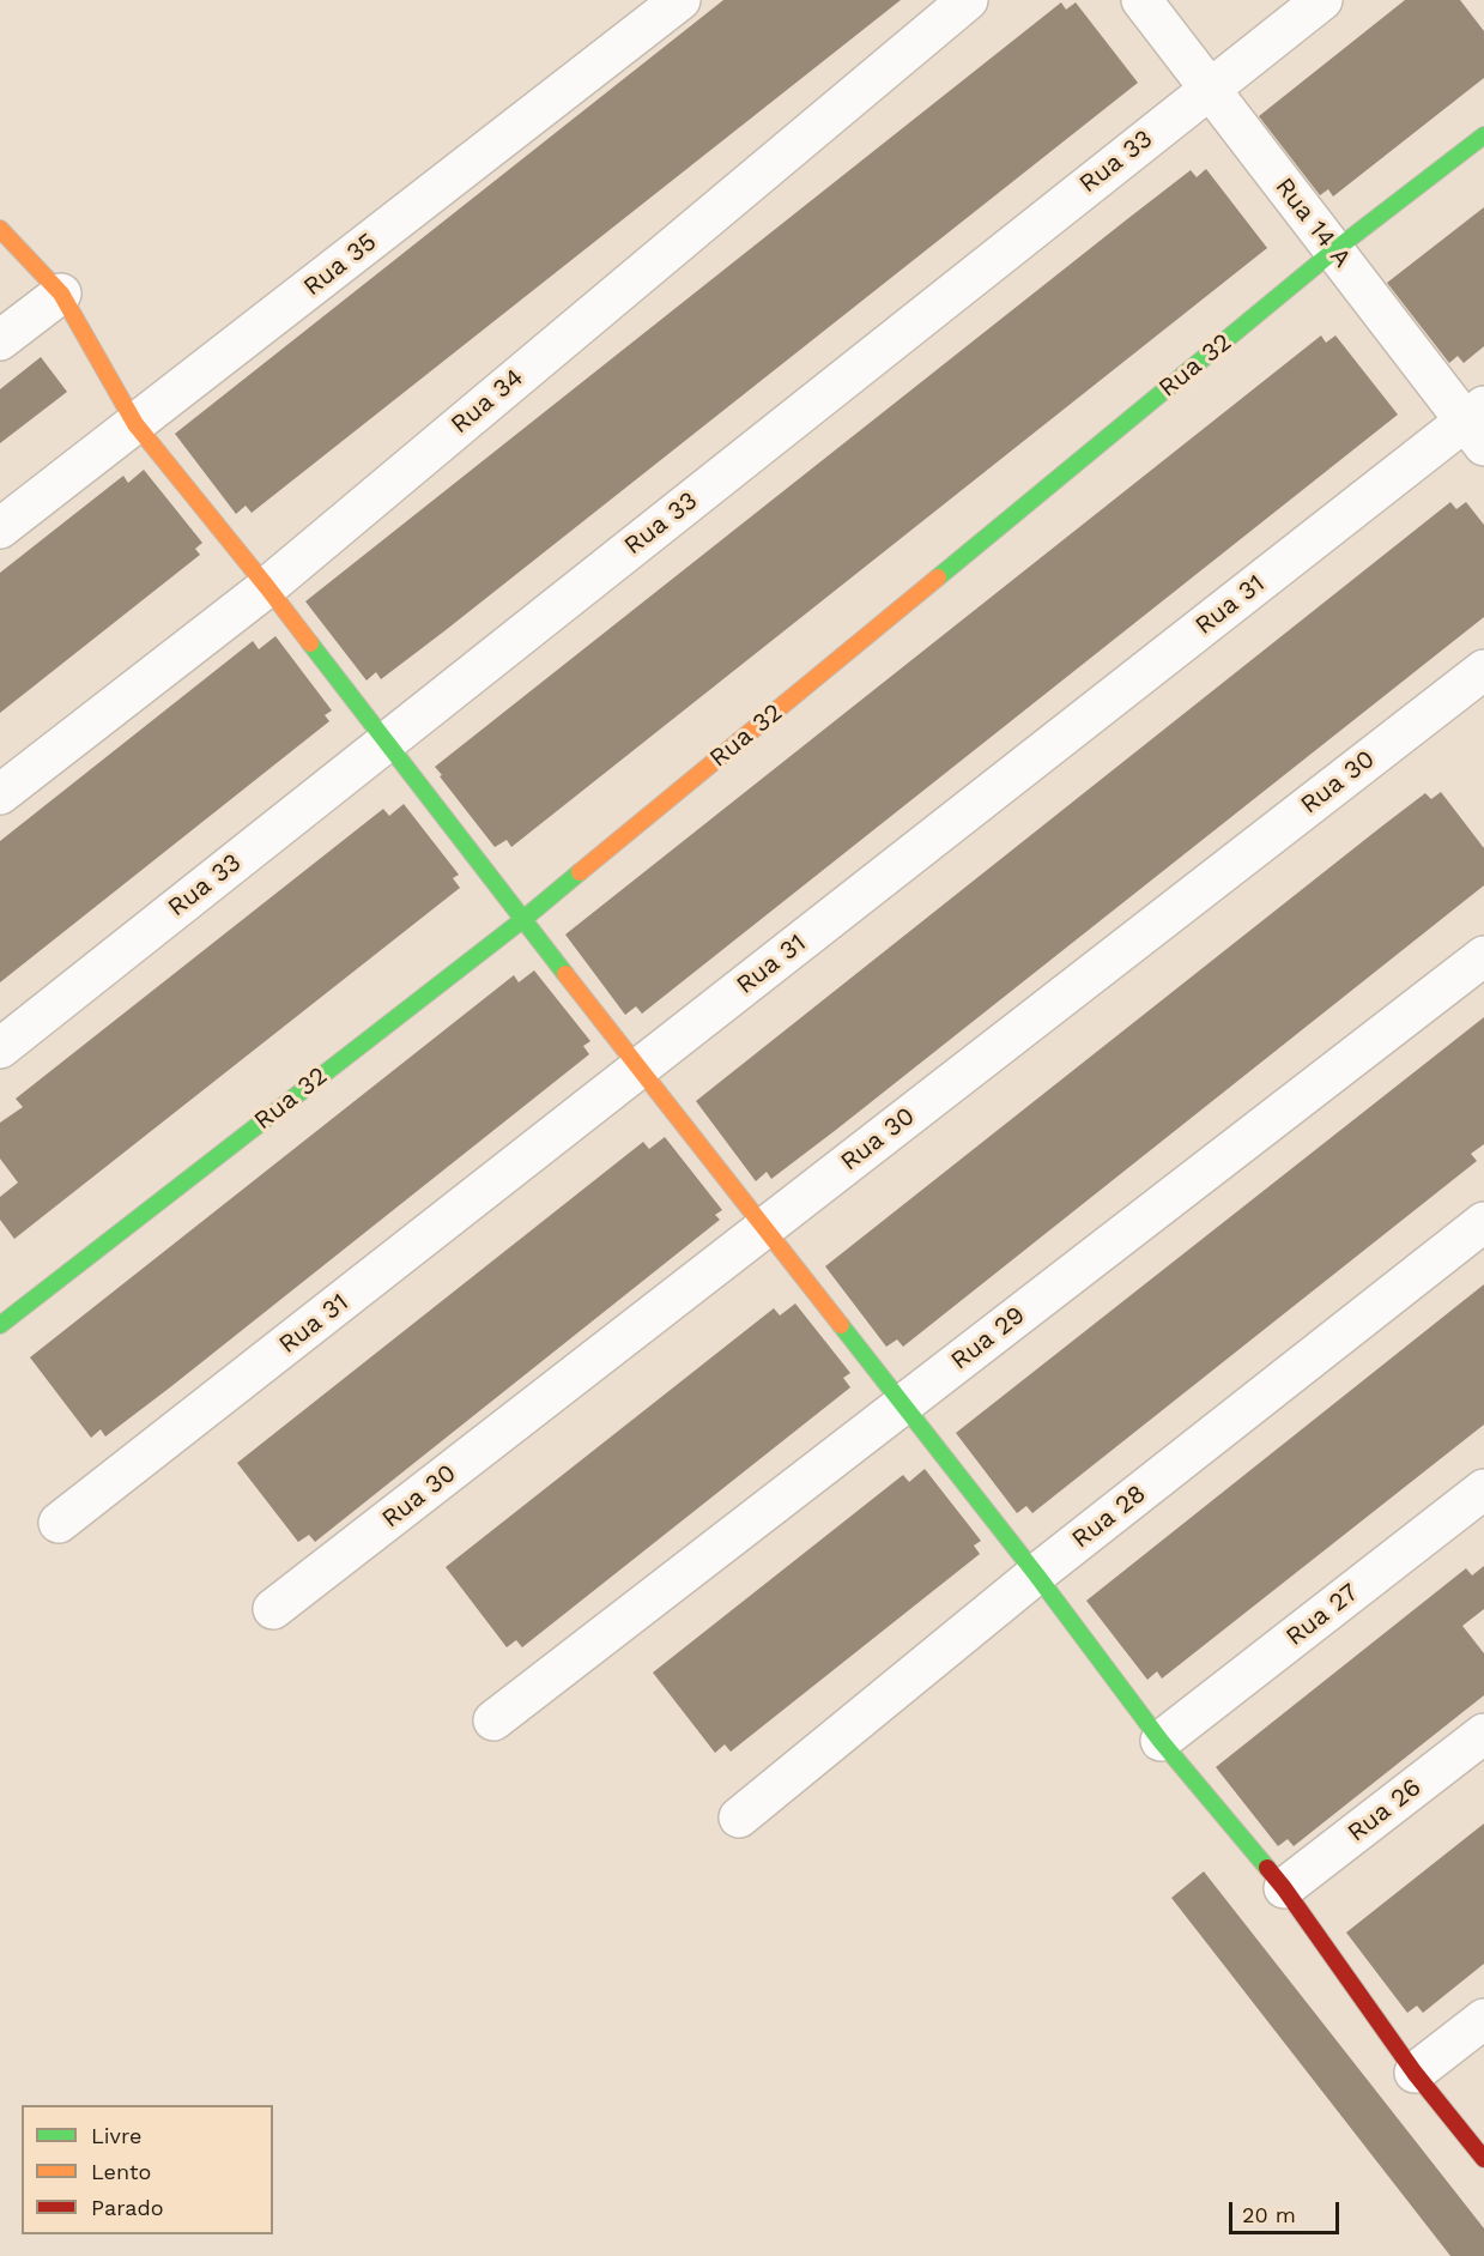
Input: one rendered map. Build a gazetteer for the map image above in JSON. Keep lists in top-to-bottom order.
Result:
{
  "streets": {
    "street": [
      "Rua 33",
      "Rua 14 A",
      "Rua 35",
      "Rua 32",
      "Rua 34",
      "Rua 31",
      "Rua 30",
      "Rua 29",
      "Rua 28",
      "Rua 27",
      "Rua 26"
    ]
  },
  "crossings": [
    ["Rua 33", "Rua 14 A"],
    ["Rua 14 A", "Rua 32"],
    ["Rua 14 A", "Rua 31"]
  ],
  "legend": ["Livre", "Lento", "Parado"],
  "scale_bar": "20 m"
}
